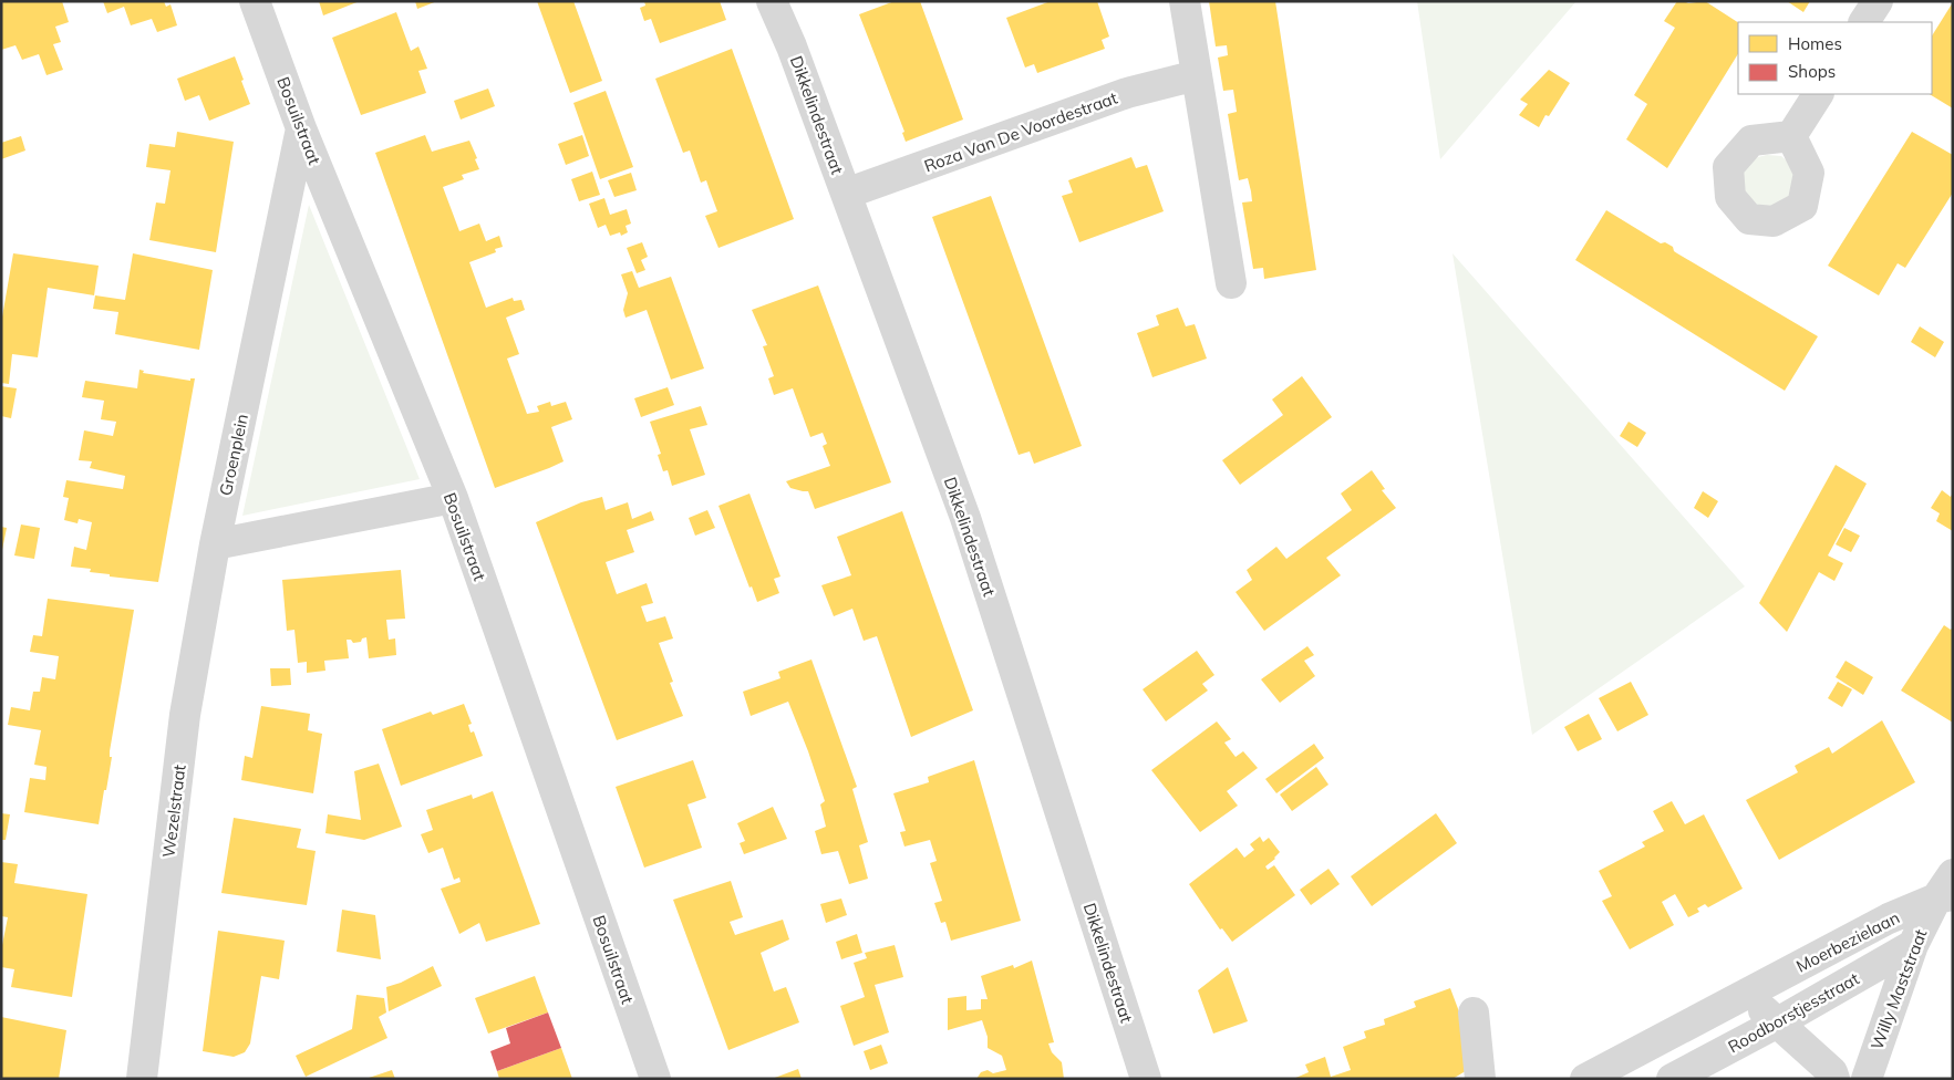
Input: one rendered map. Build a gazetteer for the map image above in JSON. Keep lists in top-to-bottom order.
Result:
{
  "streets": {
    "street": [
      "Dikkelindestraat",
      "Bosuilstraat",
      "Roza Van De Voordestraat",
      "Groenplein",
      "Wezelstraat",
      "Moerbezielaan",
      "Willy Maststraat",
      "Roodborstjesstraat"
    ]
  },
  "crossings": [
    ["Dikkelindestraat", "Roza Van De Voordestraat"],
    ["Bosuilstraat", "Groenplein"],
    ["Groenplein", "Wezelstraat"],
    ["Moerbezielaan", "Willy Maststraat"],
    ["Willy Maststraat", "Roodborstjesstraat"]
  ],
  "legend": ["Homes", "Shops"]
}
